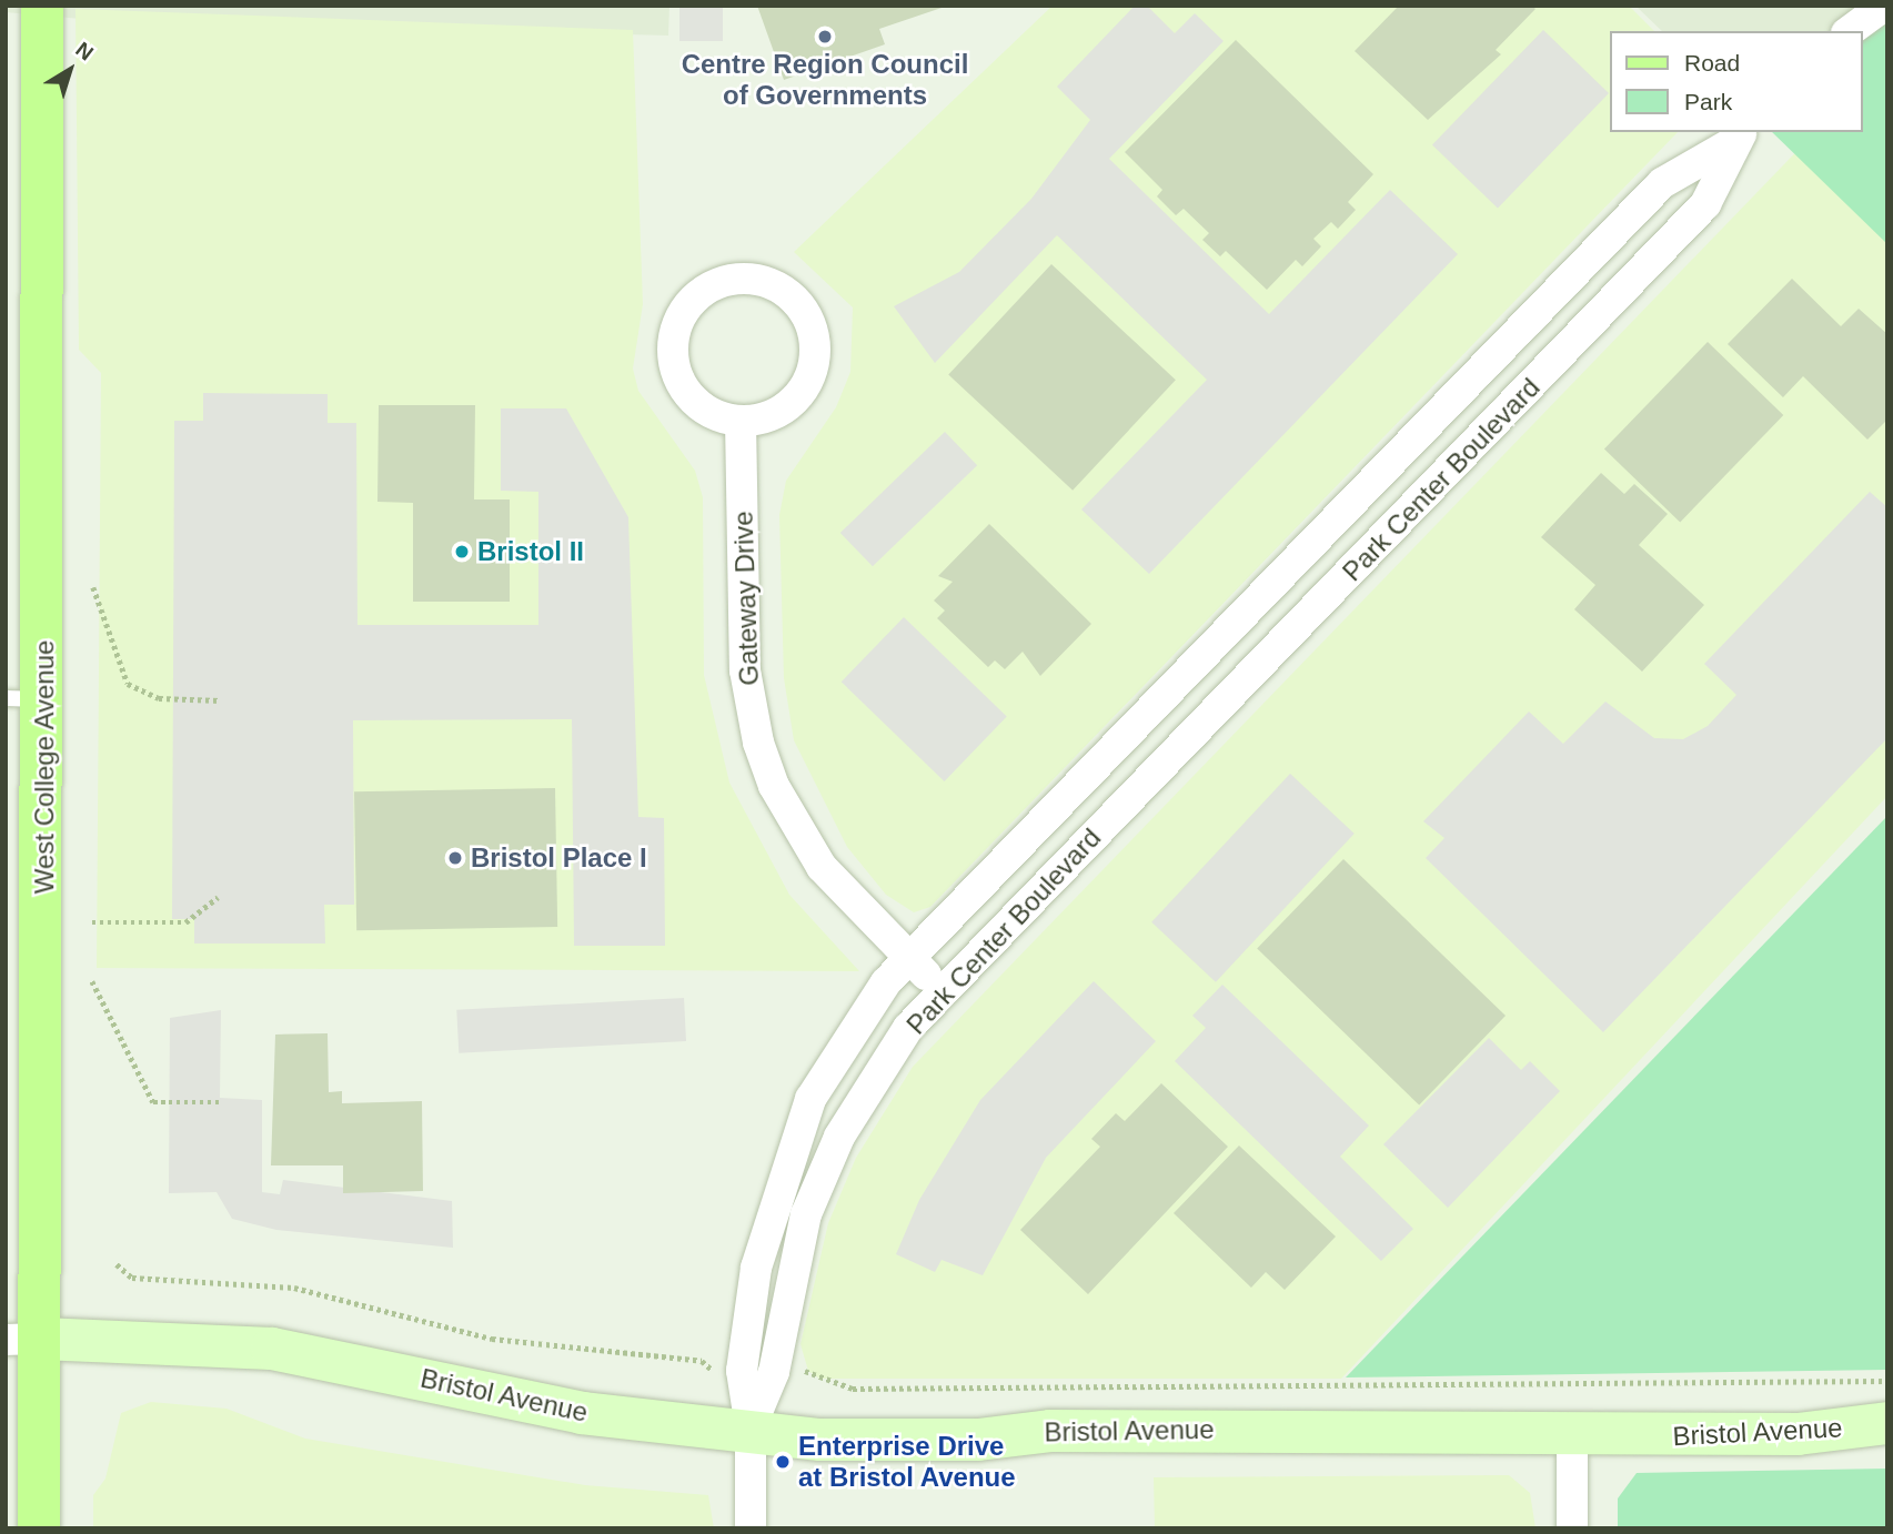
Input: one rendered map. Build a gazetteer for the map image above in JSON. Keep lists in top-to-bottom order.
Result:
{
  "streets": {
    "main road": ["West College Avenue"],
    "street": ["Park Center Boulevard", "Gateway Drive", "Bristol Avenue"]
  },
  "crossings": [
    ["Park Center Boulevard", "Gateway Drive"],
    ["Park Center Boulevard", "Bristol Avenue"],
    ["West College Avenue", "Bristol Avenue"]
  ],
  "places": [
    "Centre Region Council of Governments",
    "Bristol II",
    "Bristol Place I",
    "Enterprise Drive at Bristol Avenue"
  ],
  "legend": ["Road", "Park"],
  "north": "top right"
}
